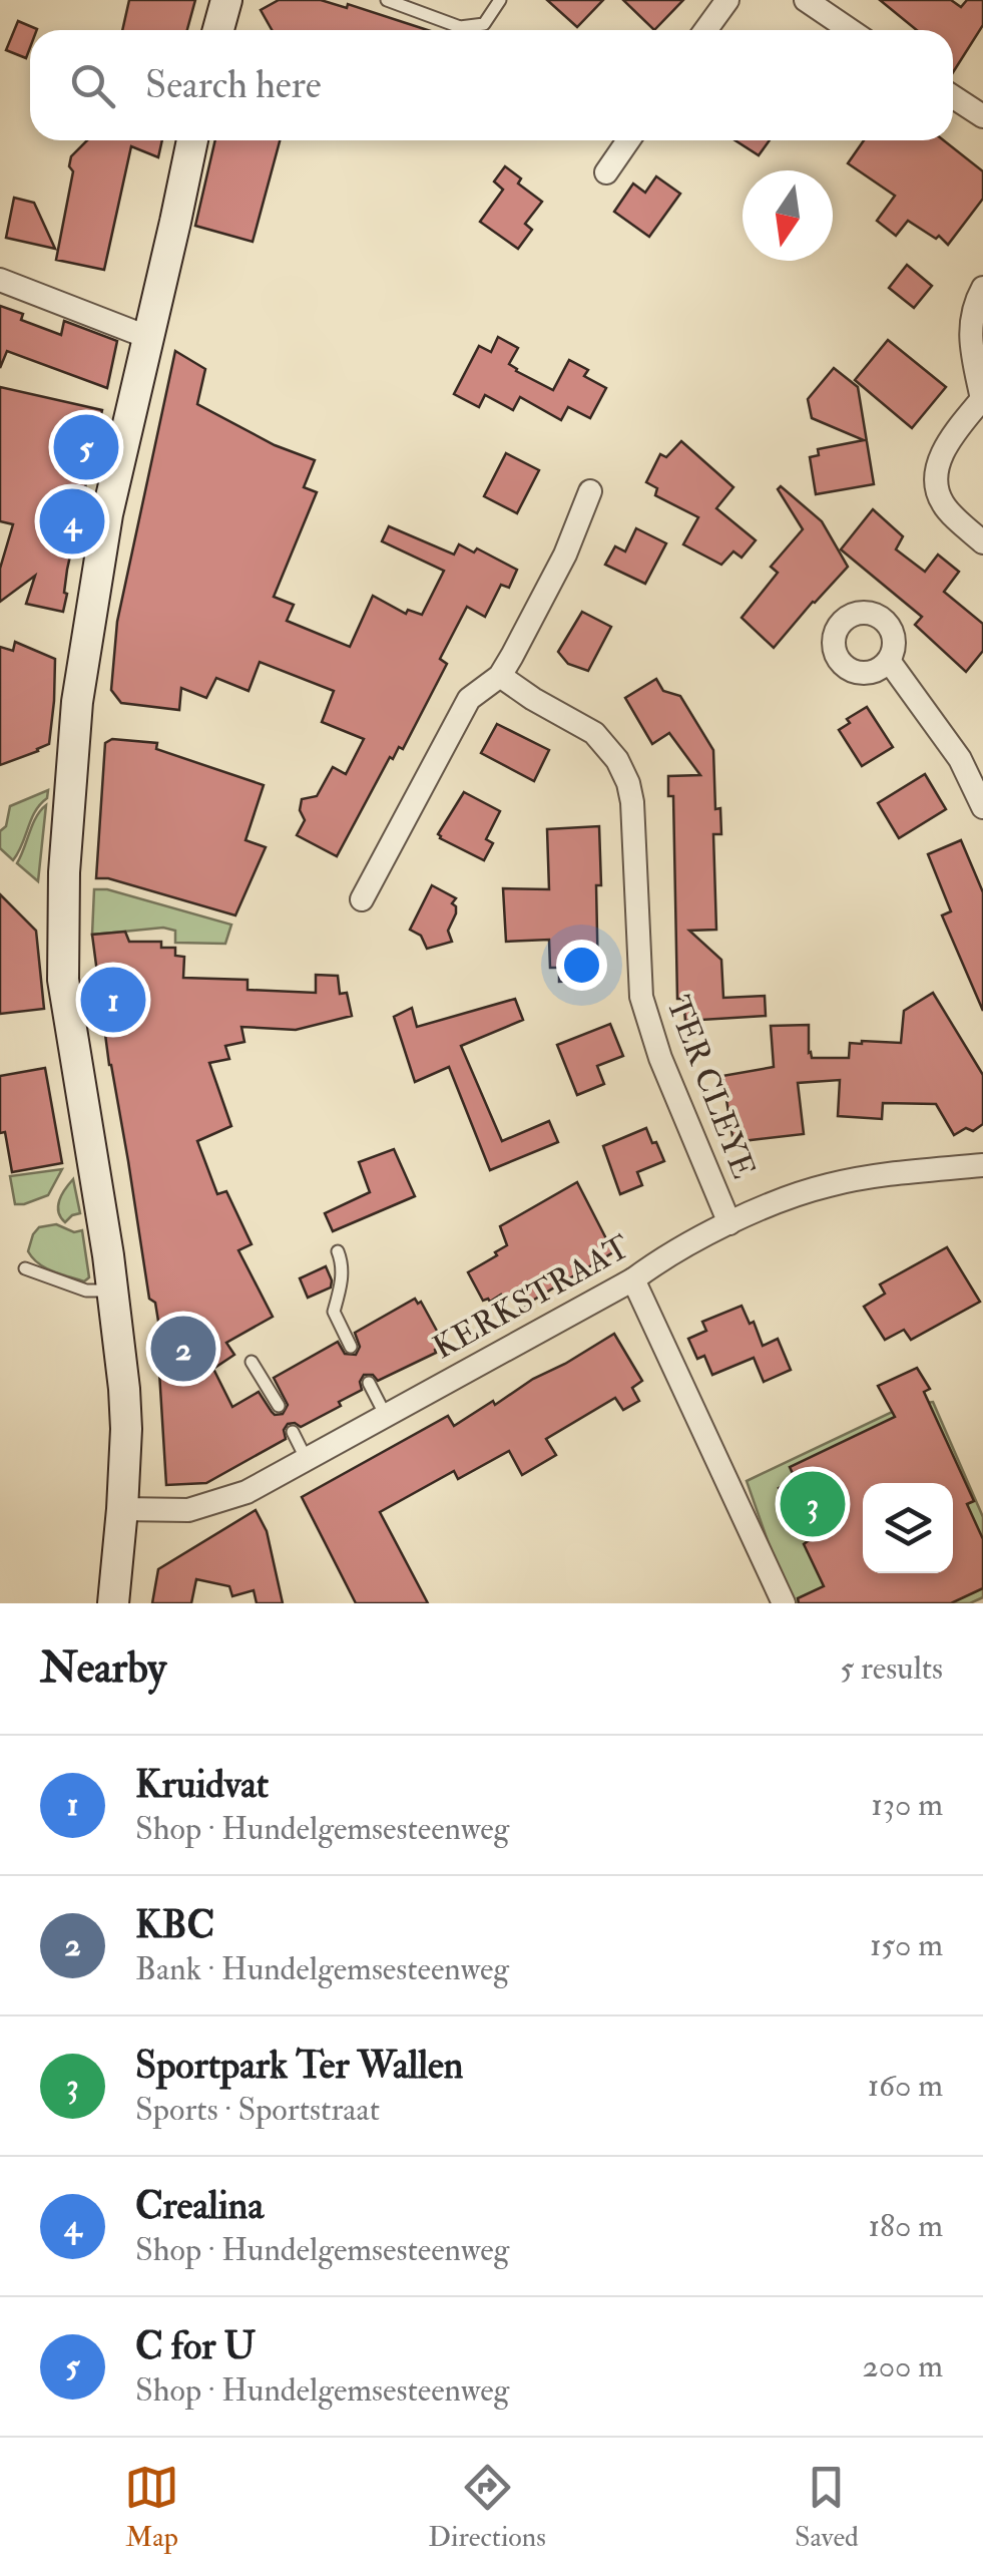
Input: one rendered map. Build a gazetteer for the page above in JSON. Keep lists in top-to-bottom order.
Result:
{
  "streets": {
    "street": ["TER CLEYE", "KERKSTRAAT"]
  },
  "crossings": [
    ["TER CLEYE", "KERKSTRAAT"]
  ],
  "north": "bottom",
  "page": {
    "search": "Search here",
    "pins": [
      "5",
      "4",
      "1",
      "2",
      "3"
    ],
    "heading": ["Nearby", "5 results"],
    "list": [
      {
        "mark": "1",
        "name": "Kruidvat",
        "note": "Shop · Hundelgemsesteenweg",
        "value": "130 m"
      },
      {
        "mark": "2",
        "name": "KBC",
        "note": "Bank · Hundelgemsesteenweg",
        "value": "150 m"
      },
      {
        "mark": "3",
        "name": "Sportpark Ter Wallen",
        "note": "Sports · Sportstraat",
        "value": "160 m"
      },
      {
        "mark": "4",
        "name": "Crealina",
        "note": "Shop · Hundelgemsesteenweg",
        "value": "180 m"
      },
      {
        "mark": "5",
        "name": "C for U",
        "note": "Shop · Hundelgemsesteenweg",
        "value": "200 m"
      }
    ],
    "nav": ["Map", "Directions", "Saved"]
  }
}
